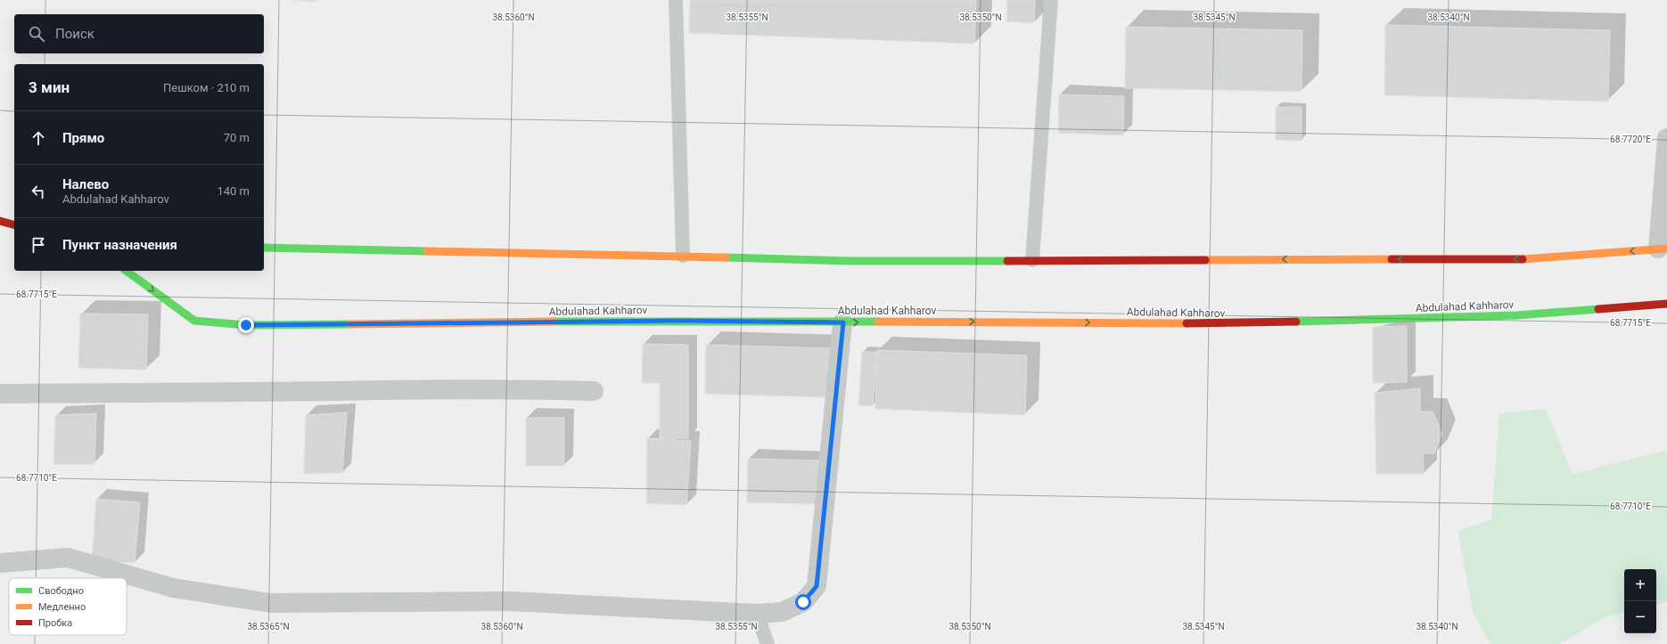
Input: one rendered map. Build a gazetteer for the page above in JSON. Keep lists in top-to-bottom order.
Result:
{
  "streets": {
    "main road": ["Abdulahad Kahharov"]
  },
  "legend": ["Свободно", "Медленно", "Пробка"],
  "page": {
    "search": "Поиск",
    "heading": ["3 мин", "Пешком · 210 m"],
    "list": [
      ["Прямо", "70 m"],
      ["Налево", "Abdulahad Kahharov", "140 m"],
      "Пункт назначения"
    ],
    "map_buttons": ["+", "−"]
  },
  "coordinates": [
    "38.5360°N",
    "38.5355°N",
    "38.5350°N",
    "38.5345°N",
    "38.5340°N",
    "68.7720°E",
    "68.7715°E",
    "68.7710°E",
    "38.5365°N"
  ]
}
